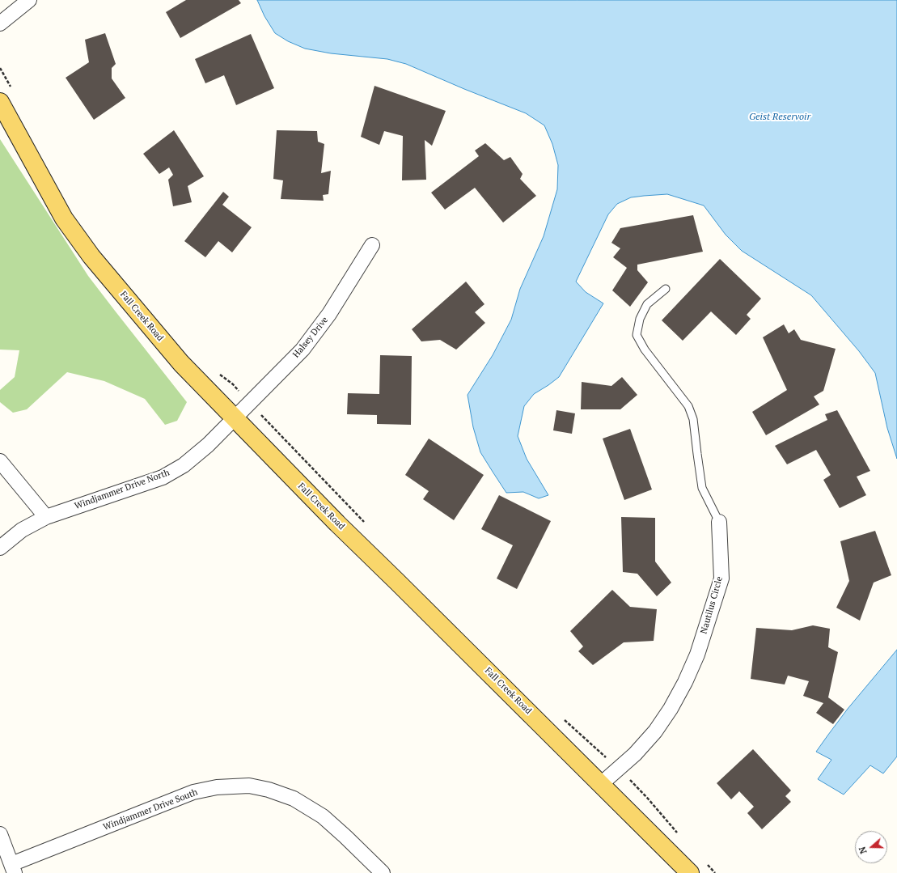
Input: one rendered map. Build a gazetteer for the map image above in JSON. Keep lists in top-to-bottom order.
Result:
{
  "streets": {
    "main road": ["Fall Creek Road"],
    "street": [
      "Halsey Drive",
      "Windjammer Drive North",
      "Nautilus Circle",
      "Windjammer Drive South"
    ]
  },
  "crossings": [
    ["Fall Creek Road", "Halsey Drive"],
    ["Fall Creek Road", "Windjammer Drive North"],
    ["Fall Creek Road", "Nautilus Circle"],
    ["Halsey Drive", "Windjammer Drive North"]
  ],
  "water": ["Geist Reservoir"],
  "north": "left"
}
